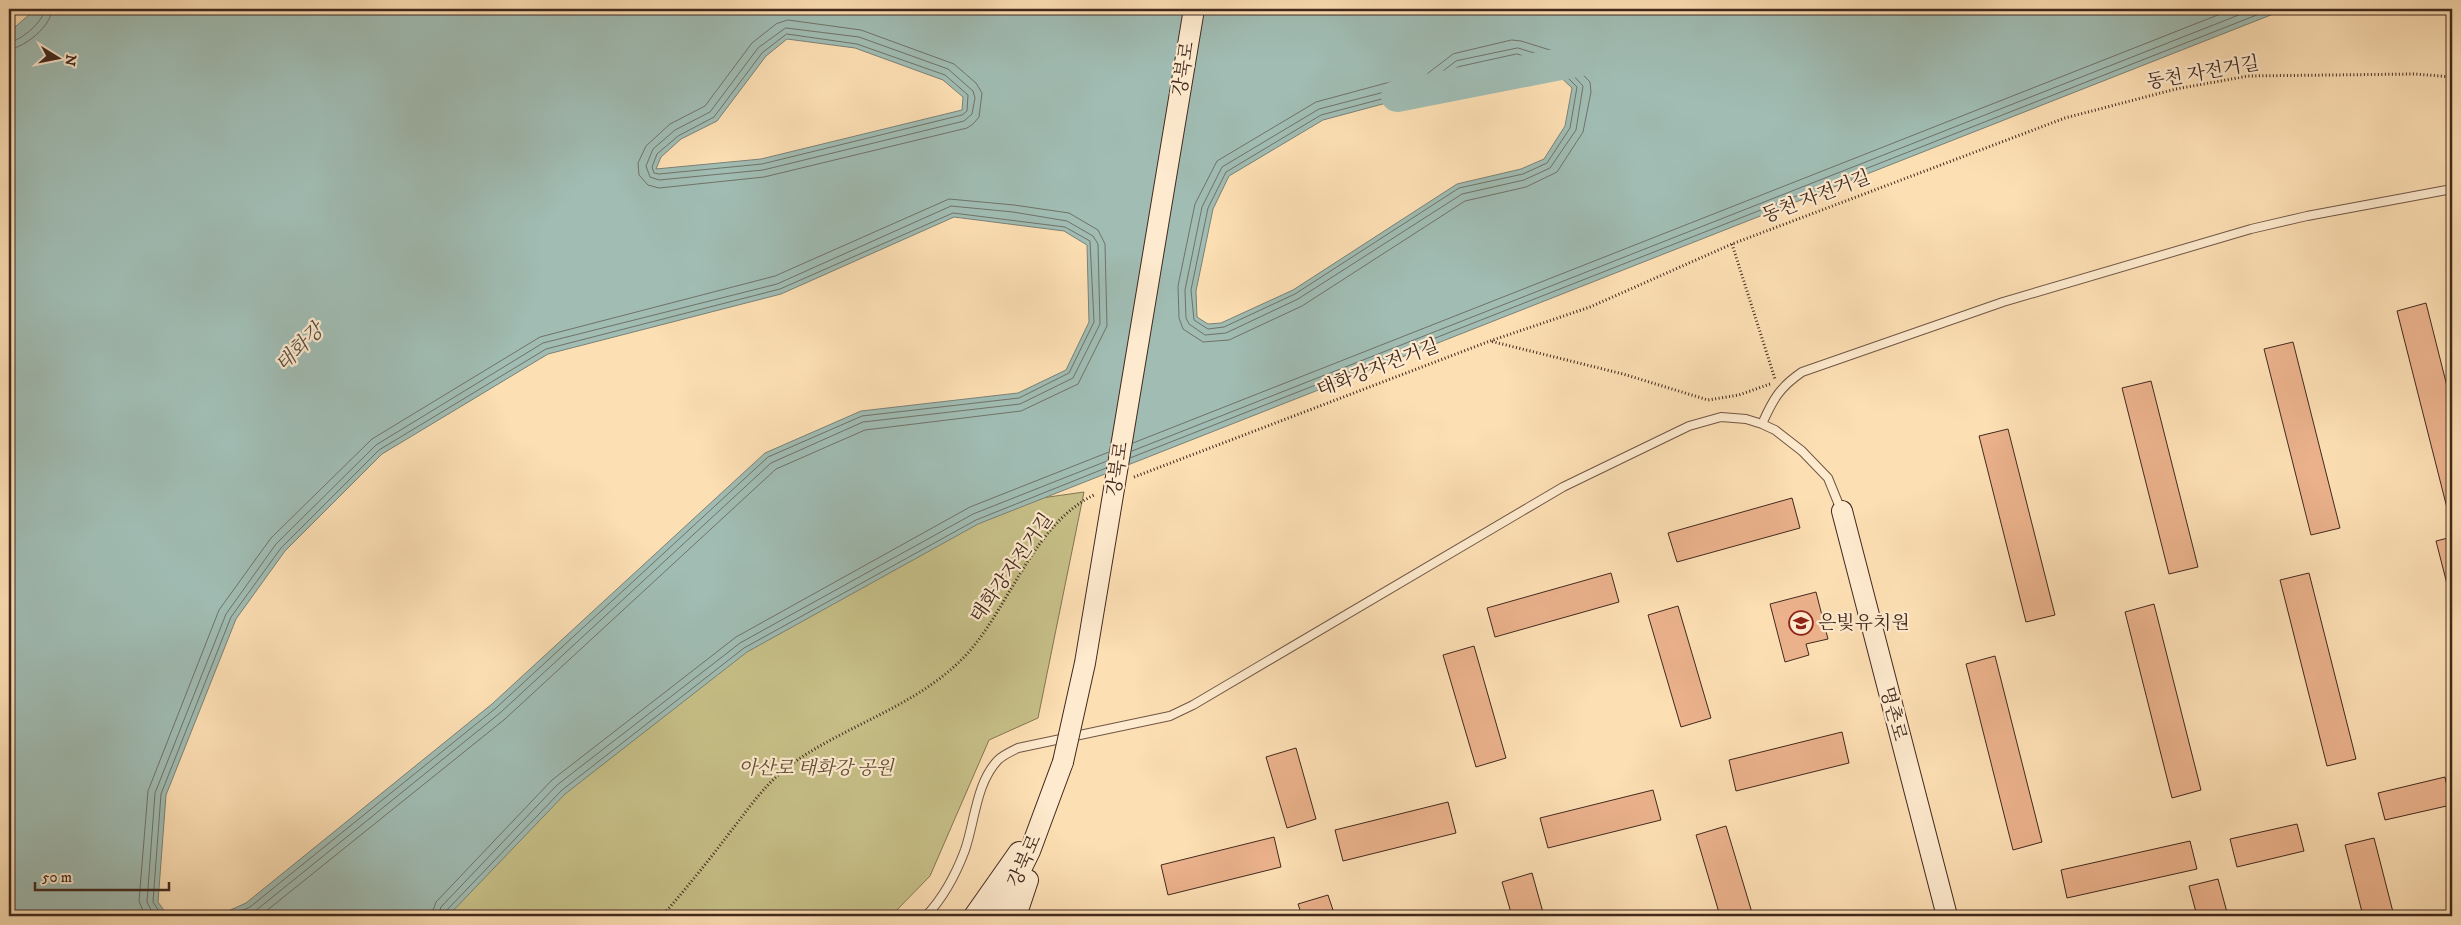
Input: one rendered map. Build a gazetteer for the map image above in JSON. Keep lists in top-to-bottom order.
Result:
{
  "streets": {
    "main road": ["강북로", "명촌로"],
    "path": ["동천 자전거길", "태화강자전거길"]
  },
  "crossings": [
    ["동천 자전거길", "태화강자전거길"]
  ],
  "water": ["태화강"],
  "parks": ["아산로 태화강 공원"],
  "places": {
    "school or university": ["은빛유치원"]
  },
  "scale_bar": "50 m",
  "north": "right"
}
